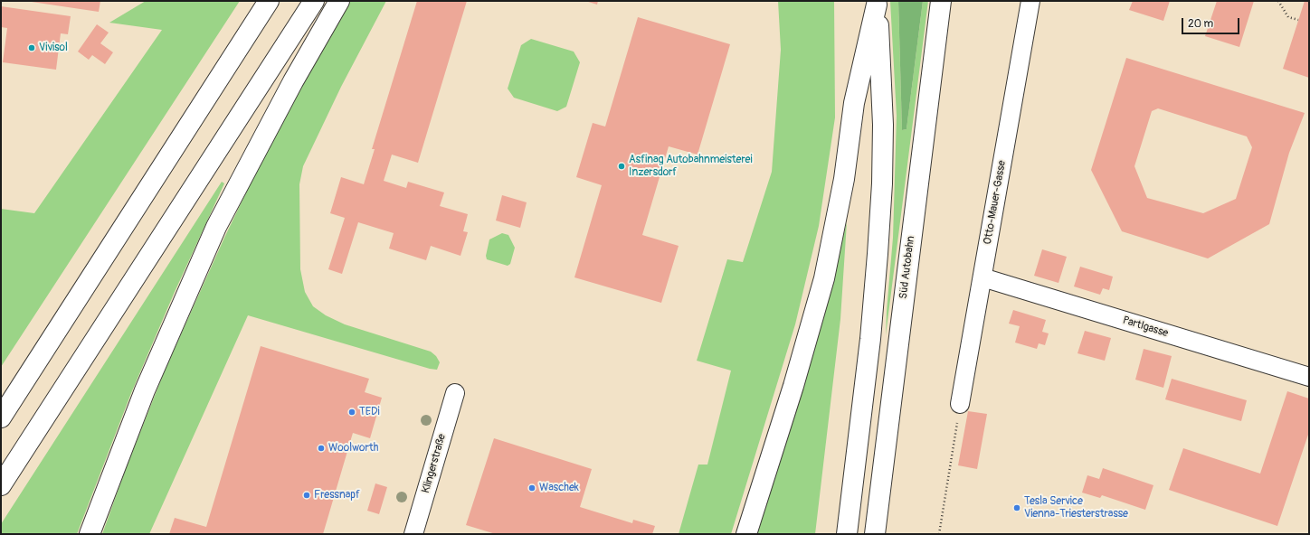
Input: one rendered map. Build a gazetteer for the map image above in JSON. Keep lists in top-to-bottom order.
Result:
{
  "streets": {
    "highway": ["Süd Autobahn"],
    "street": ["Otto-Mauer-Gasse", "Partlgasse", "Klingerstraße"]
  },
  "crossings": [
    ["Otto-Mauer-Gasse", "Partlgasse"]
  ],
  "places": [
    "Vivisol",
    "Asfinag Autobahnmeisterei Inzersdorf",
    "TEDi",
    "Woolworth",
    "Waschek",
    "Fressnapf",
    "Tesla Service Vienna-Triesterstrasse"
  ],
  "scale_bar": "20 m"
}
